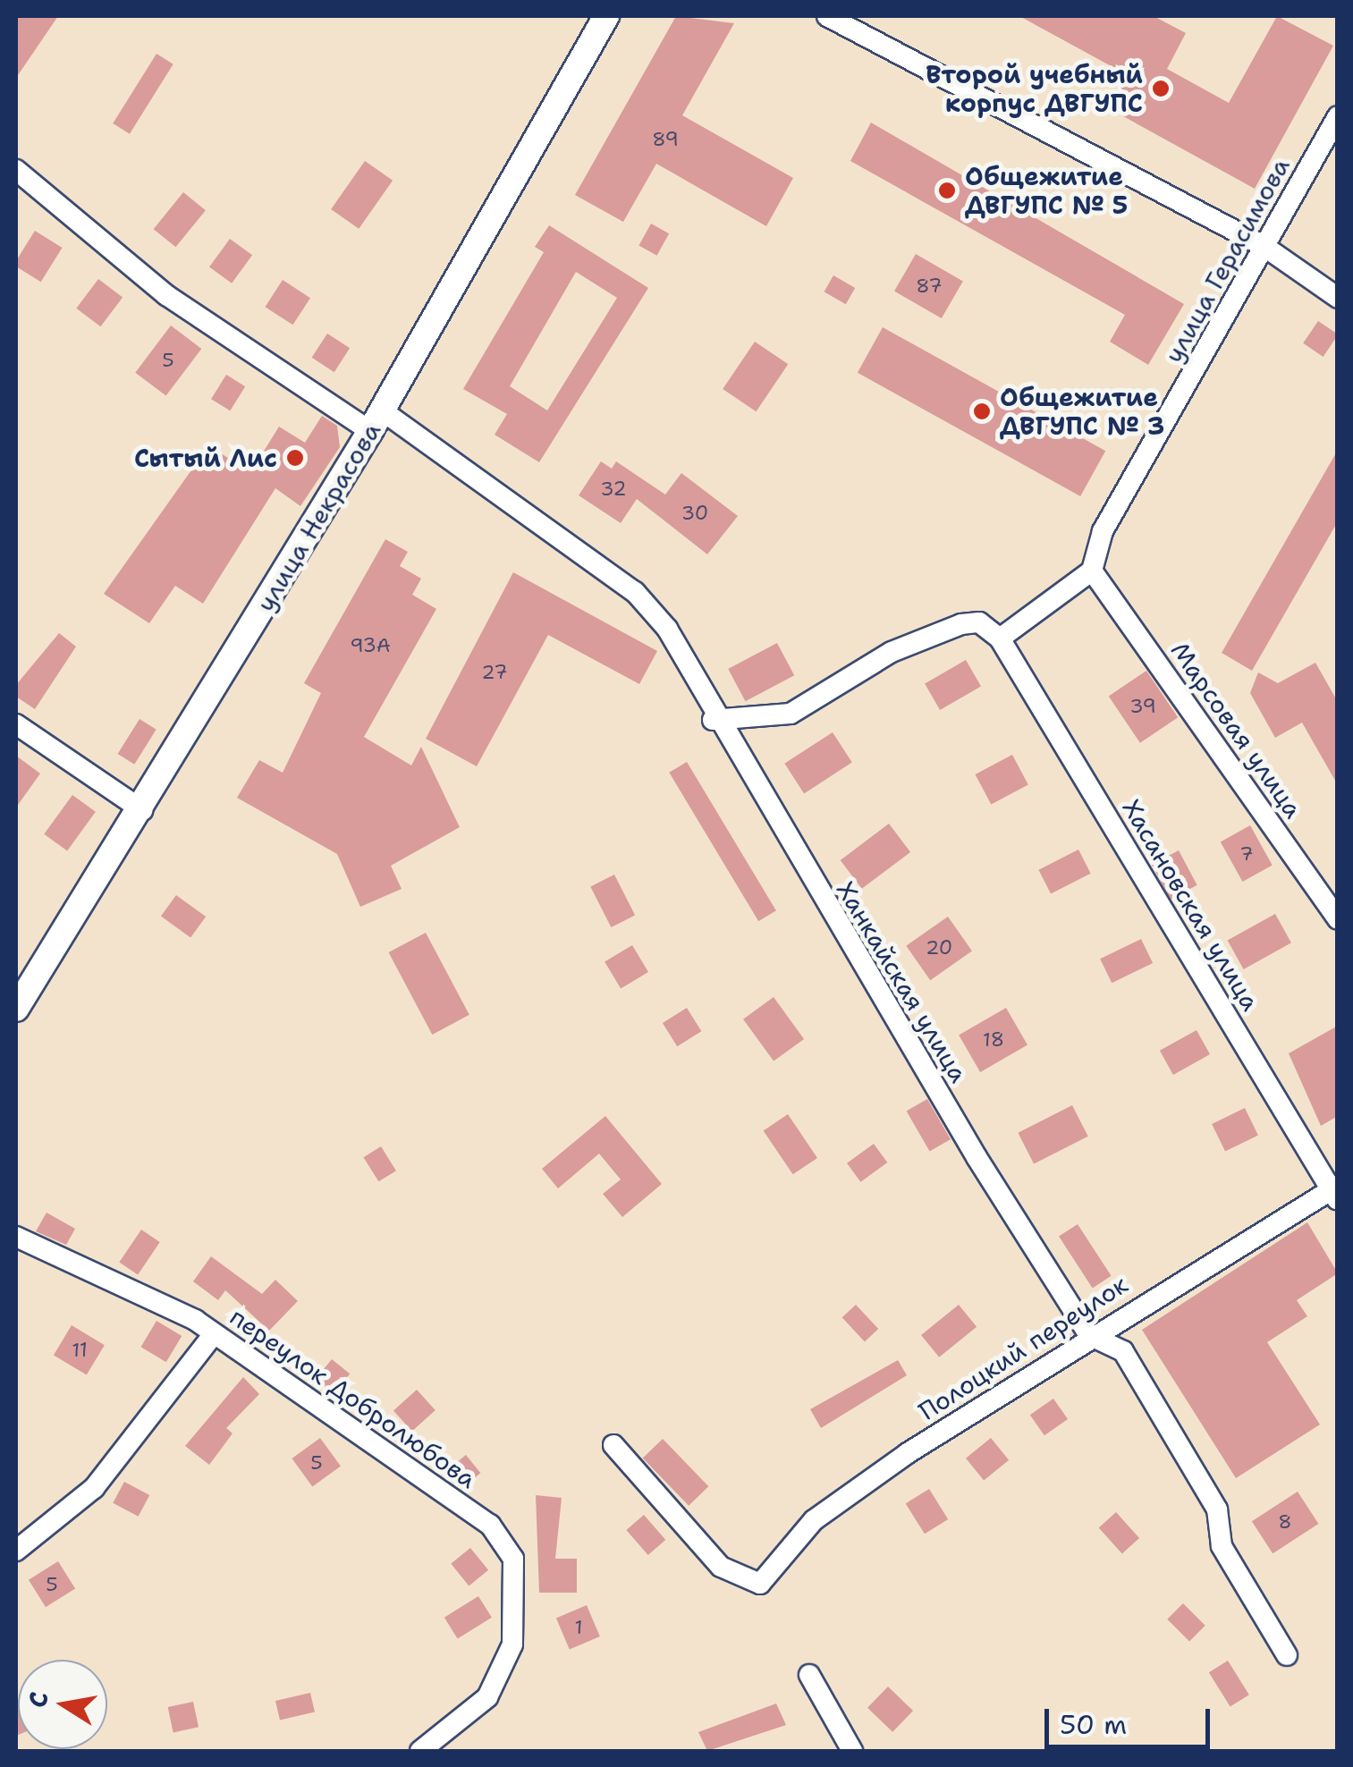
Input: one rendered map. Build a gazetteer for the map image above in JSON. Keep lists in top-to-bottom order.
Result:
{
  "streets": {
    "street": [
      "улица Герасимова",
      "улица Некрасова",
      "Марсовая улица",
      "Хасановская улица",
      "Ханкайская улица",
      "Полоцкий переулок",
      "переулок Добролюбова"
    ]
  },
  "crossings": [
    ["улица Герасимова", "Марсовая улица"],
    ["улица Некрасова", "Ханкайская улица"],
    ["Хасановская улица", "Полоцкий переулок"],
    ["Ханкайская улица", "Полоцкий переулок"]
  ],
  "places": [
    "Второй учебный корпус ДВГУПС",
    "Общежитие ДВГУПС № 5",
    "Общежитие ДВГУПС № 3",
    "Сытый Лис"
  ],
  "house_numbers": [
    "89",
    "87",
    "5",
    "32",
    "30",
    "93А",
    "27",
    "39",
    "7",
    "20",
    "18",
    "11",
    "5",
    "8",
    "5",
    "1"
  ],
  "scale_bar": "50 m",
  "north": "left"
}
